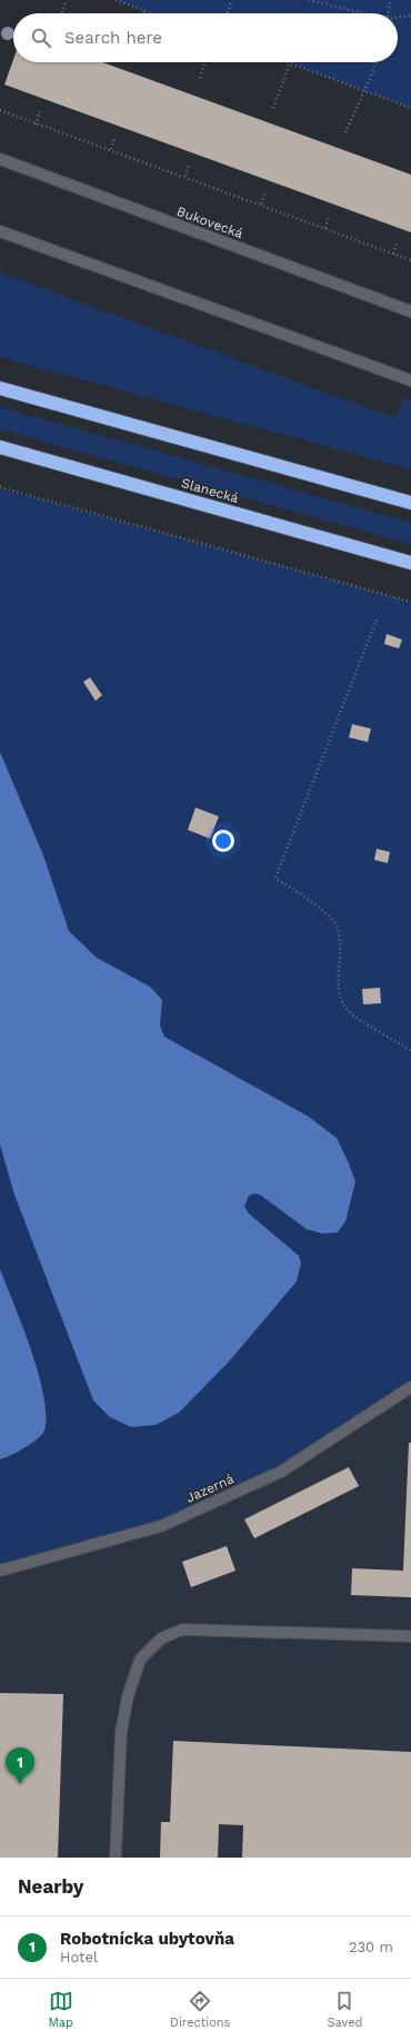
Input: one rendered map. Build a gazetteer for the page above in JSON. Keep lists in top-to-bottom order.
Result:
{
  "streets": {
    "highway": ["Slanecká"],
    "street": ["Bukovecká", "Jazerná"]
  },
  "page": {
    "search": "Search here",
    "pins": "1",
    "heading": "Nearby",
    "list": [
      {
        "mark": "1",
        "name": "Robotnícka ubytovňa",
        "note": "Hotel",
        "value": "230 m"
      }
    ],
    "nav": ["Map", "Directions", "Saved"]
  }
}
